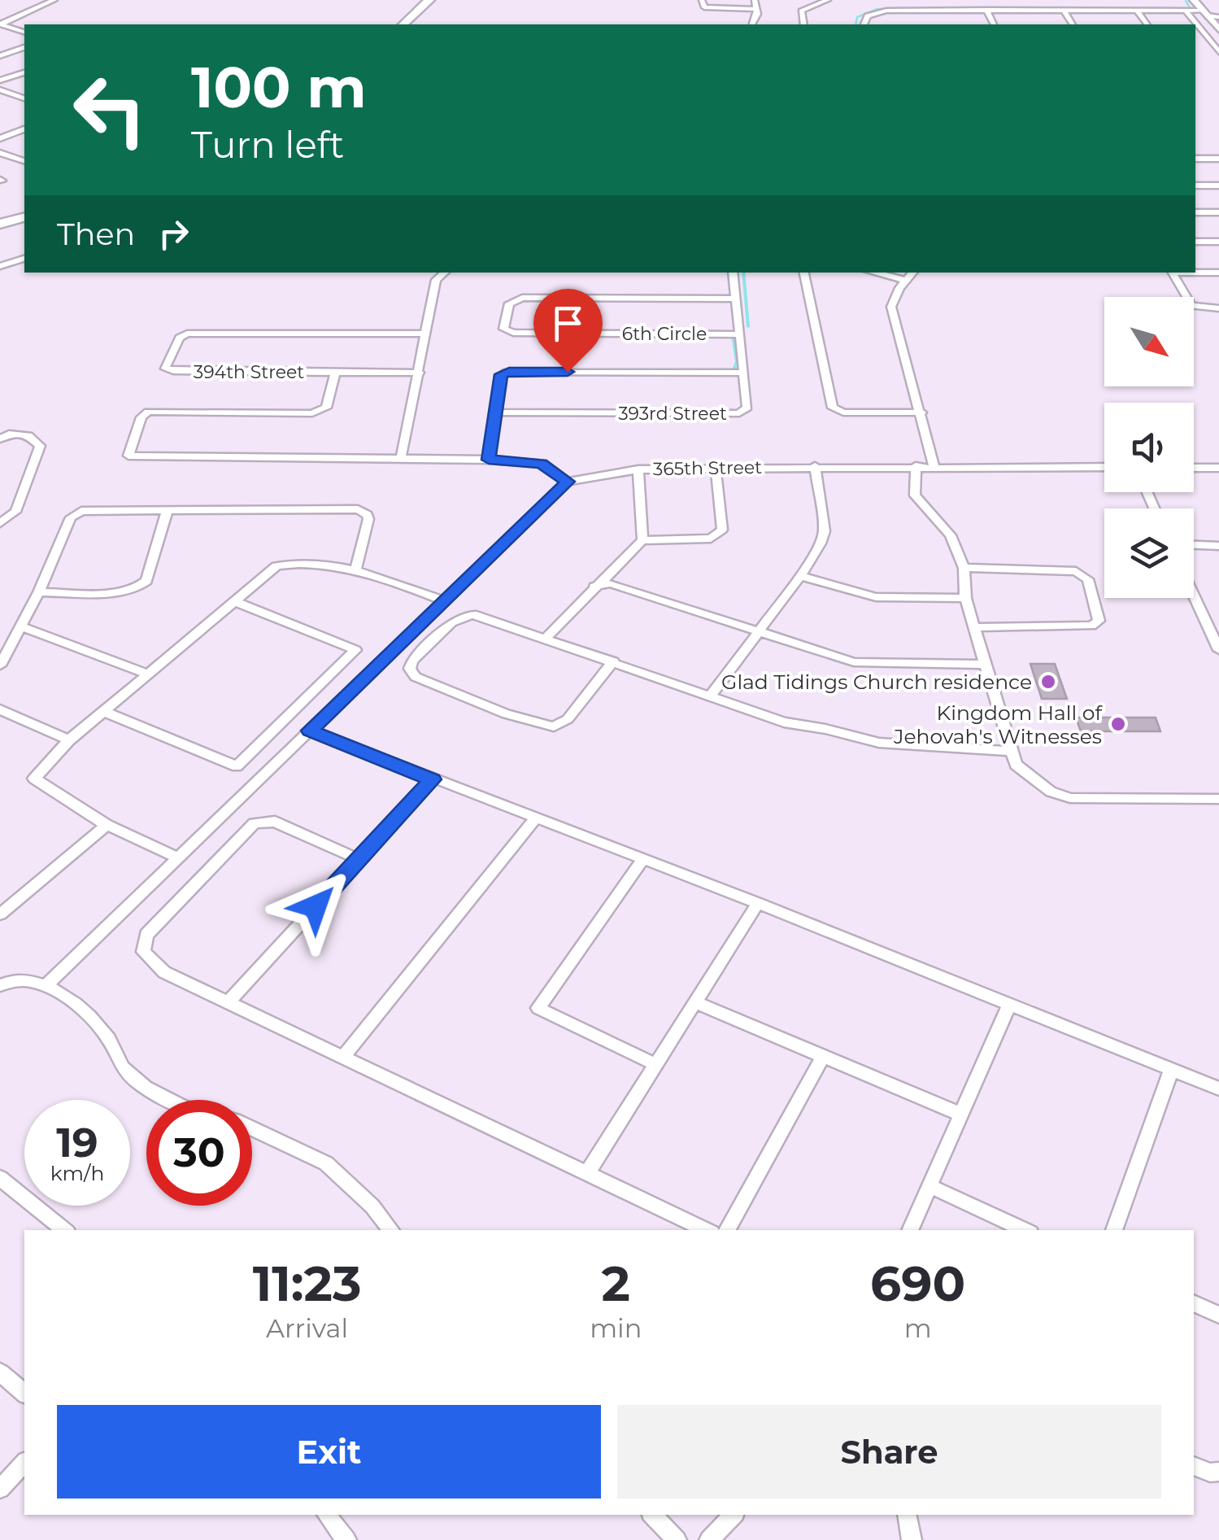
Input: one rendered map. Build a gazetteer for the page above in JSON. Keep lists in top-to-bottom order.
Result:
{
  "streets": {
    "street": [
      "6th Circle",
      "394th Street",
      "393rd Street",
      "365th Street"
    ]
  },
  "crossings": [
    ["6th Circle", "393rd Street"]
  ],
  "places": ["Glad Tidings Church residence", "Kingdom Hall of Jehovah's Witnesses"],
  "north": "bottom right",
  "page": {
    "turn": ["100 m", "Turn left"],
    "then": "Then",
    "speed": "19 km/h",
    "limit": "30",
    "eta": [
      "11:23",
      "Arrival",
      "2",
      "min",
      "690",
      "m"
    ],
    "buttons": ["Exit", "Share"]
  }
}
